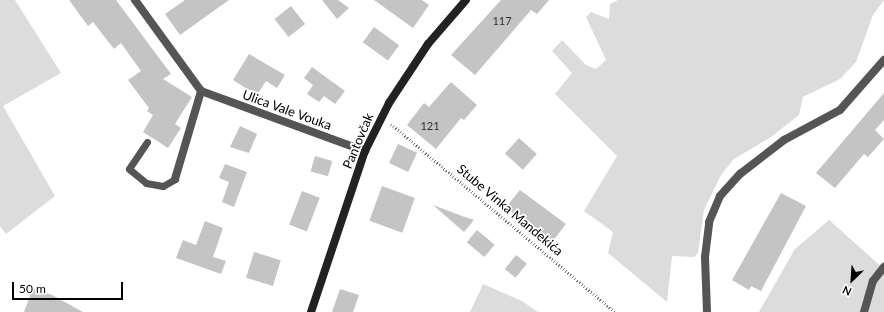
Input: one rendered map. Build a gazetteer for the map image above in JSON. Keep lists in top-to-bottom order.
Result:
{
  "streets": {
    "main road": ["Pantovčak"],
    "street": ["Ulica Vale Vouka"],
    "path": ["Stube Vinka Mandekića"]
  },
  "crossings": [
    ["Ulica Vale Vouka", "Pantovčak"]
  ],
  "house_numbers": ["117", "121"],
  "scale_bar": "50 m",
  "north": "bottom left"
}
